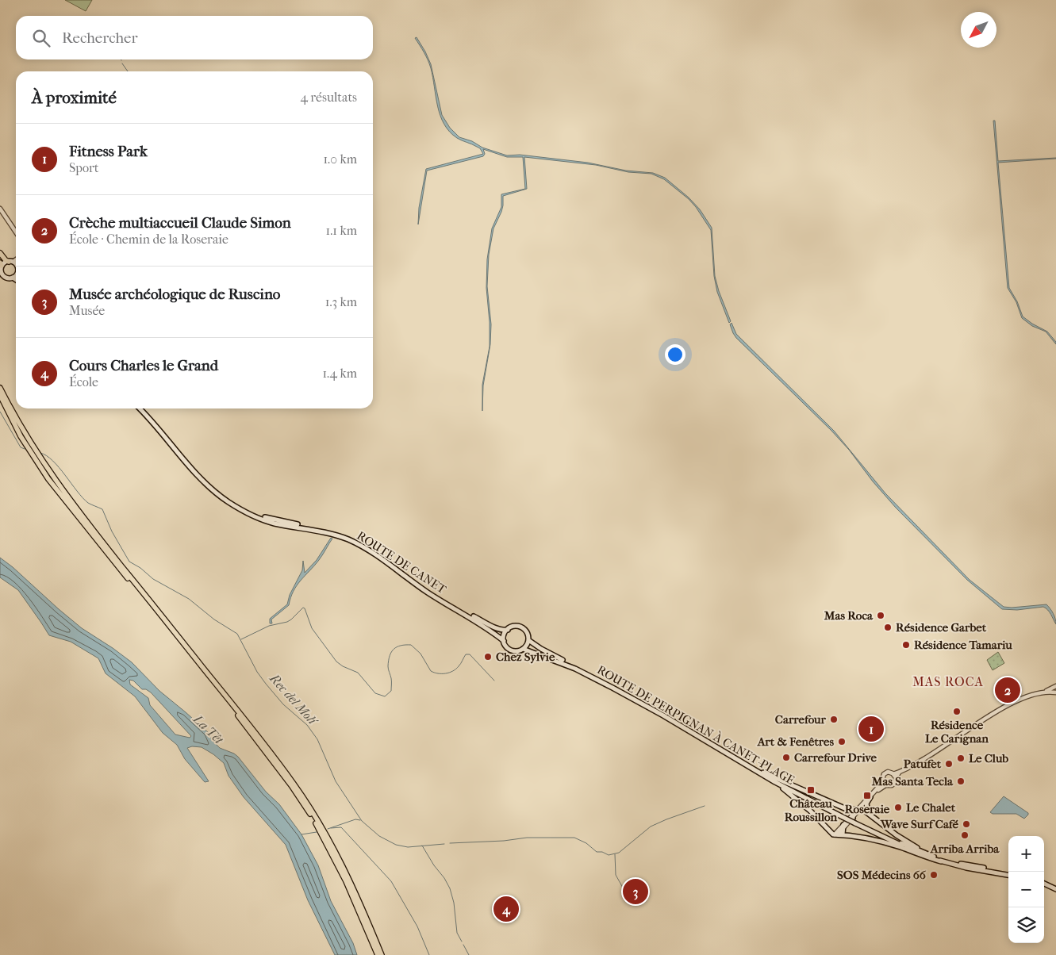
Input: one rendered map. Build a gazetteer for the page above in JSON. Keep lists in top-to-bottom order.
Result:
{
  "streets": {
    "main road": ["ROUTE DE CANET", "ROUTE DE PERPIGNAN À CANET-PLAGE"]
  },
  "crossings": [
    ["ROUTE DE CANET", "ROUTE DE PERPIGNAN À CANET-PLAGE"]
  ],
  "districts": ["MAS ROCA"],
  "water": ["Rec del Molí", "La Têt"],
  "places": {
    "other": [
      "Mas Roca",
      "Résidence Garbet",
      "Résidence Tamariu",
      "Chez Sylvie",
      "Résidence Le Carignan",
      "Carrefour",
      "Art & Fenêtres",
      "Carrefour Drive",
      "Le Club",
      "Patufet",
      "Mas Santa Tecla",
      "Le Chalet",
      "Wave Surf Café",
      "Arriba Arriba",
      "SOS Médecins 66"
    ],
    "transit": ["Château Roussillon", "Roseraie"]
  },
  "north": "bottom left",
  "page": {
    "search": "Rechercher",
    "heading": ["À proximité", "4 résultats"],
    "list": [
      {
        "mark": "1",
        "name": "Fitness Park",
        "note": "Sport",
        "value": "1.0 km"
      },
      {
        "mark": "2",
        "name": "Crèche multiaccueil Claude Simon",
        "note": "École · Chemin de la Roseraie",
        "value": "1.1 km"
      },
      {
        "mark": "3",
        "name": "Musée archéologique de Ruscino",
        "note": "Musée",
        "value": "1.3 km"
      },
      {
        "mark": "4",
        "name": "Cours Charles le Grand",
        "note": "École",
        "value": "1.4 km"
      }
    ],
    "pins": [
      "2",
      "1",
      "3",
      "4"
    ],
    "map_buttons": ["+", "−"]
  }
}
